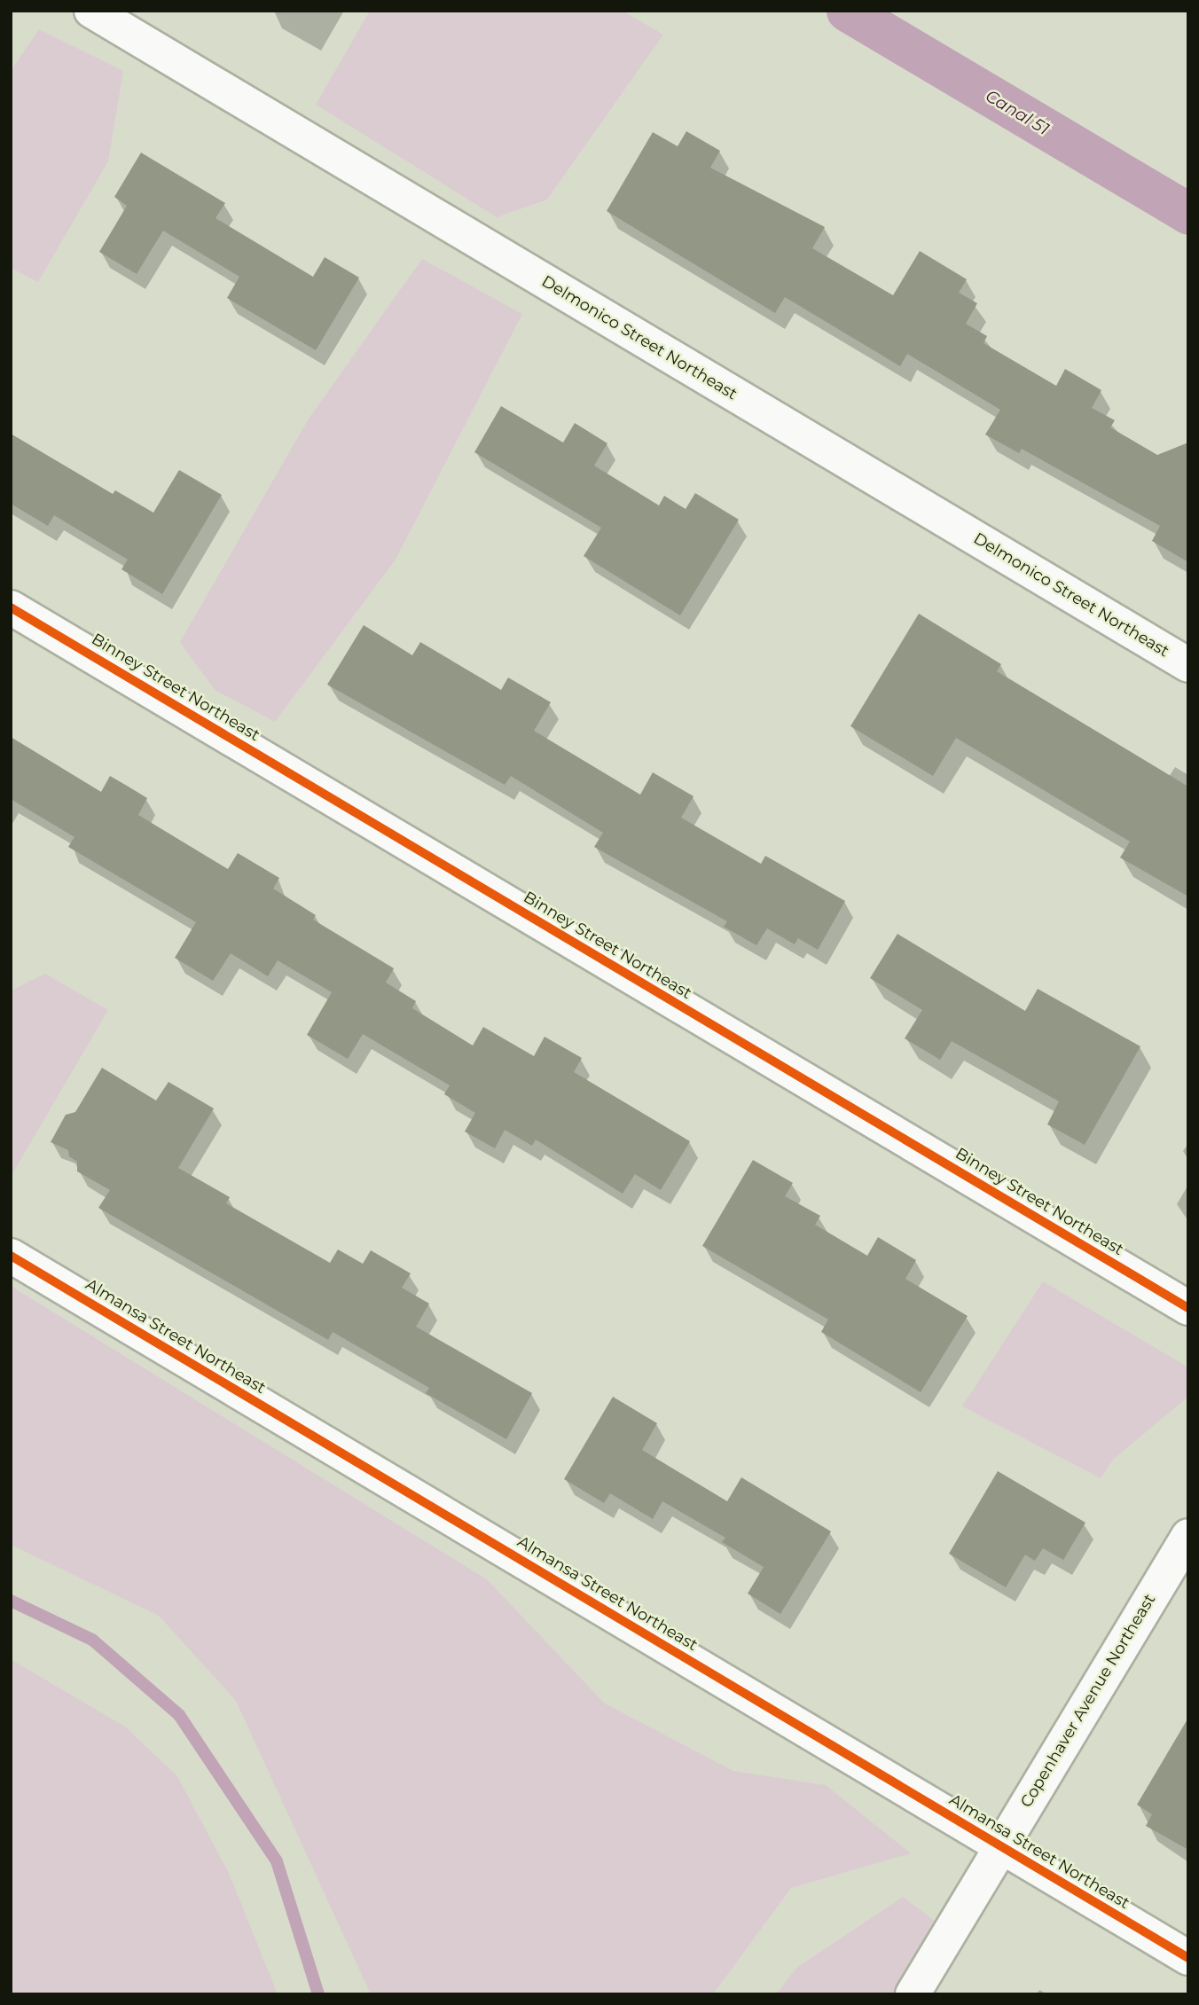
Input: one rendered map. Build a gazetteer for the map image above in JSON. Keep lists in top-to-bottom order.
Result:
{
  "streets": {
    "street": [
      "Delmonico Street Northeast",
      "Binney Street Northeast",
      "Almansa Street Northeast",
      "Copenhaver Avenue Northeast"
    ]
  },
  "crossings": [
    ["Almansa Street Northeast", "Copenhaver Avenue Northeast"]
  ],
  "water": ["Canal 51"]
}
